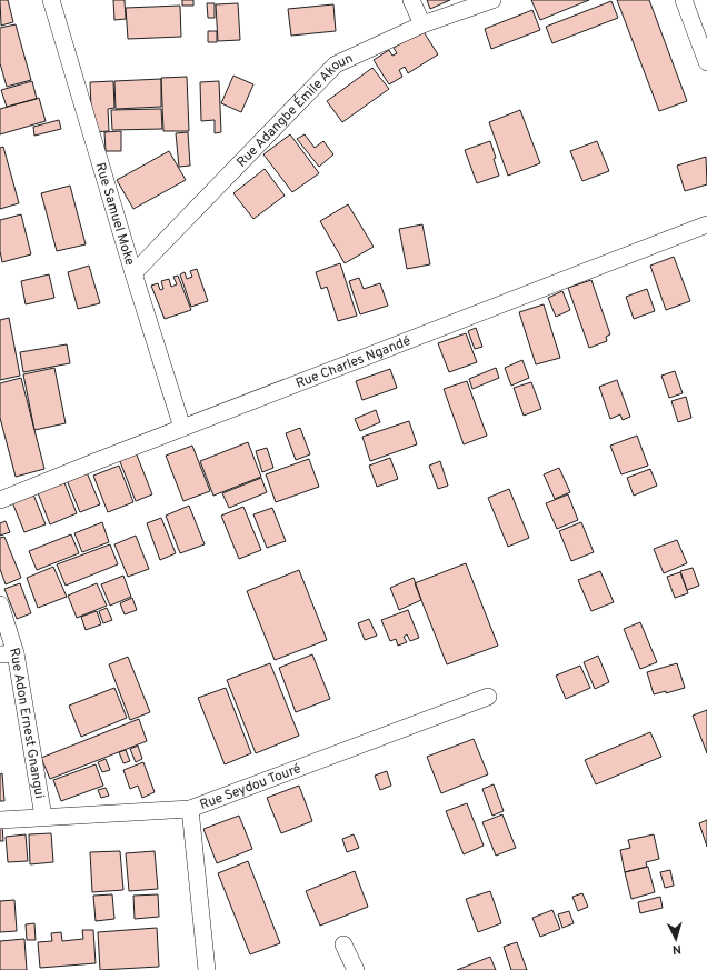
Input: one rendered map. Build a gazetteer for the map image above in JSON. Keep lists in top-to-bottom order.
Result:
{
  "streets": {
    "street": [
      "Rue Adangbe Émile Akoun",
      "Rue Samuel Moke",
      "Rue Charles Ngandé",
      "Rue Adon Ernest Gnangui",
      "Rue Seydou Touré"
    ]
  },
  "crossings": [
    ["Rue Adangbe Émile Akoun", "Rue Samuel Moke"],
    ["Rue Samuel Moke", "Rue Charles Ngandé"],
    ["Rue Adon Ernest Gnangui", "Rue Seydou Touré"]
  ],
  "north": "bottom"
}
